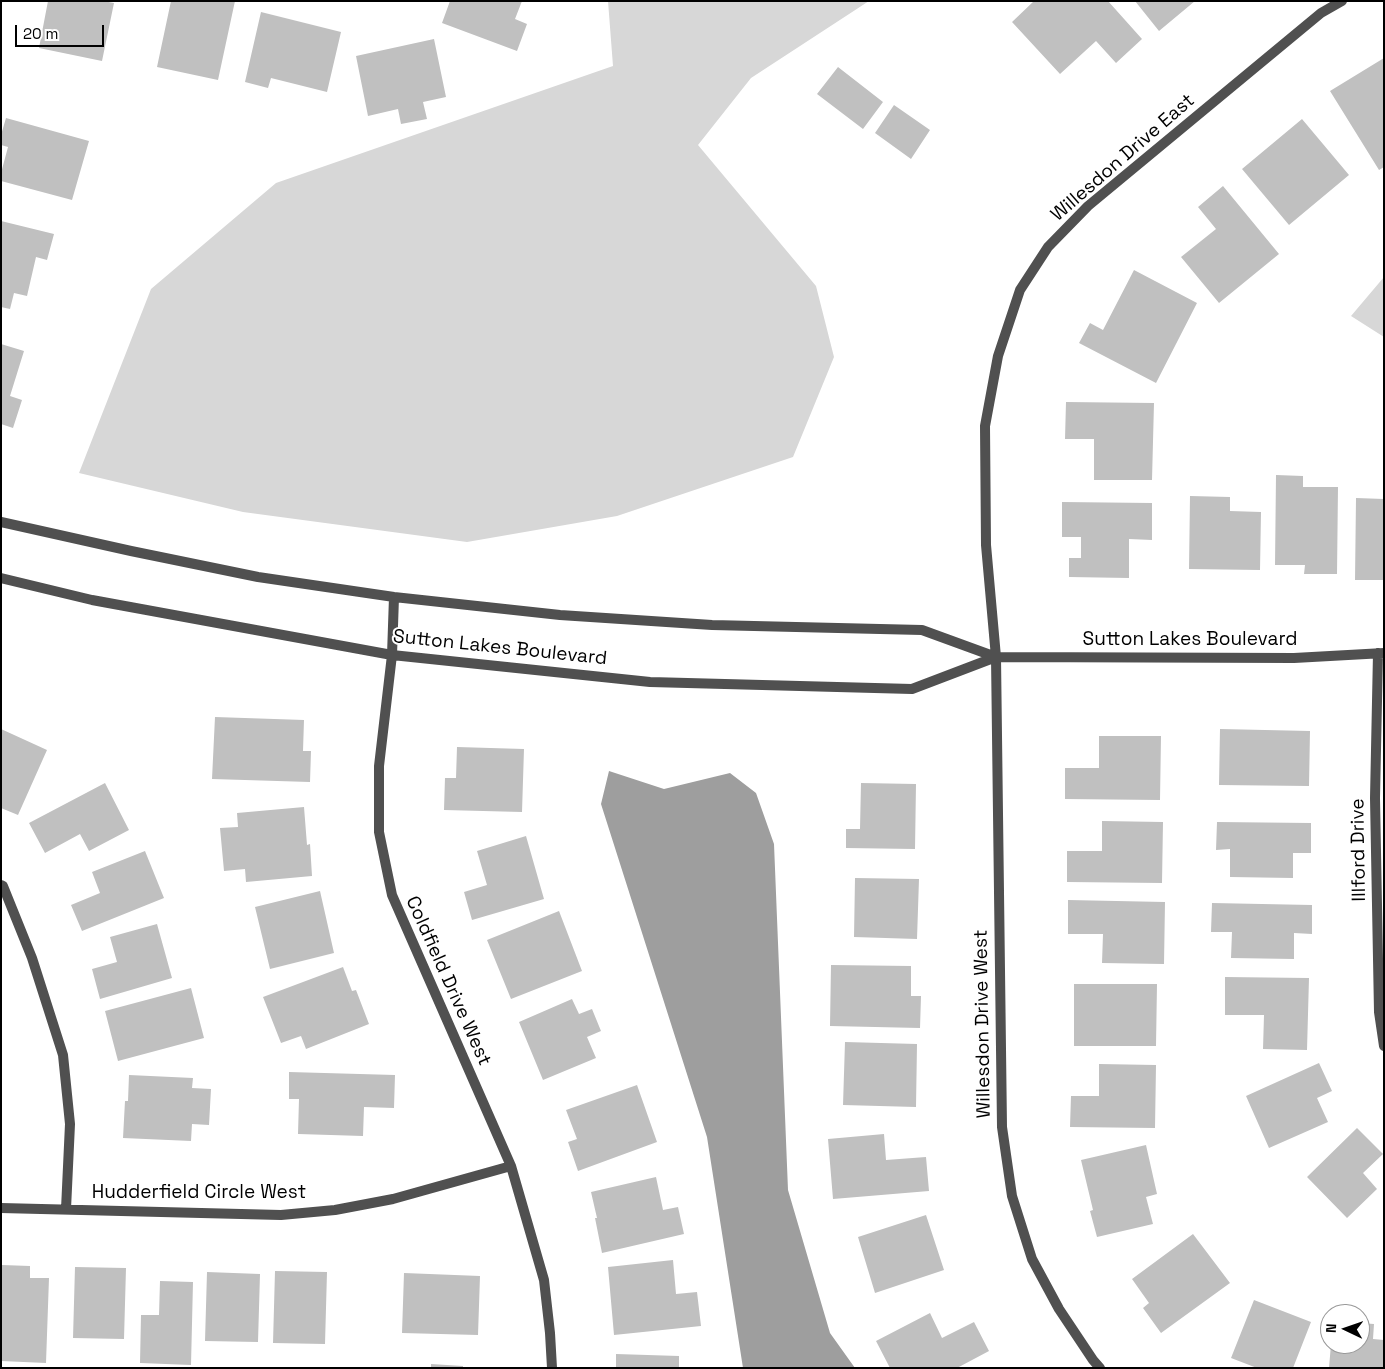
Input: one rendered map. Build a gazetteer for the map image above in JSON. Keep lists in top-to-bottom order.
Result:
{
  "streets": {
    "street": [
      "Willesdon Drive East",
      "Sutton Lakes Boulevard",
      "Illford Drive",
      "Coldfield Drive West",
      "Willesdon Drive West",
      "Hudderfield Circle West"
    ]
  },
  "crossings": [
    ["Willesdon Drive East", "Sutton Lakes Boulevard"],
    ["Willesdon Drive East", "Willesdon Drive West"],
    ["Sutton Lakes Boulevard", "Illford Drive"],
    ["Sutton Lakes Boulevard", "Coldfield Drive West"],
    ["Sutton Lakes Boulevard", "Willesdon Drive West"],
    ["Coldfield Drive West", "Hudderfield Circle West"]
  ],
  "scale_bar": "20 m",
  "north": "left"
}
